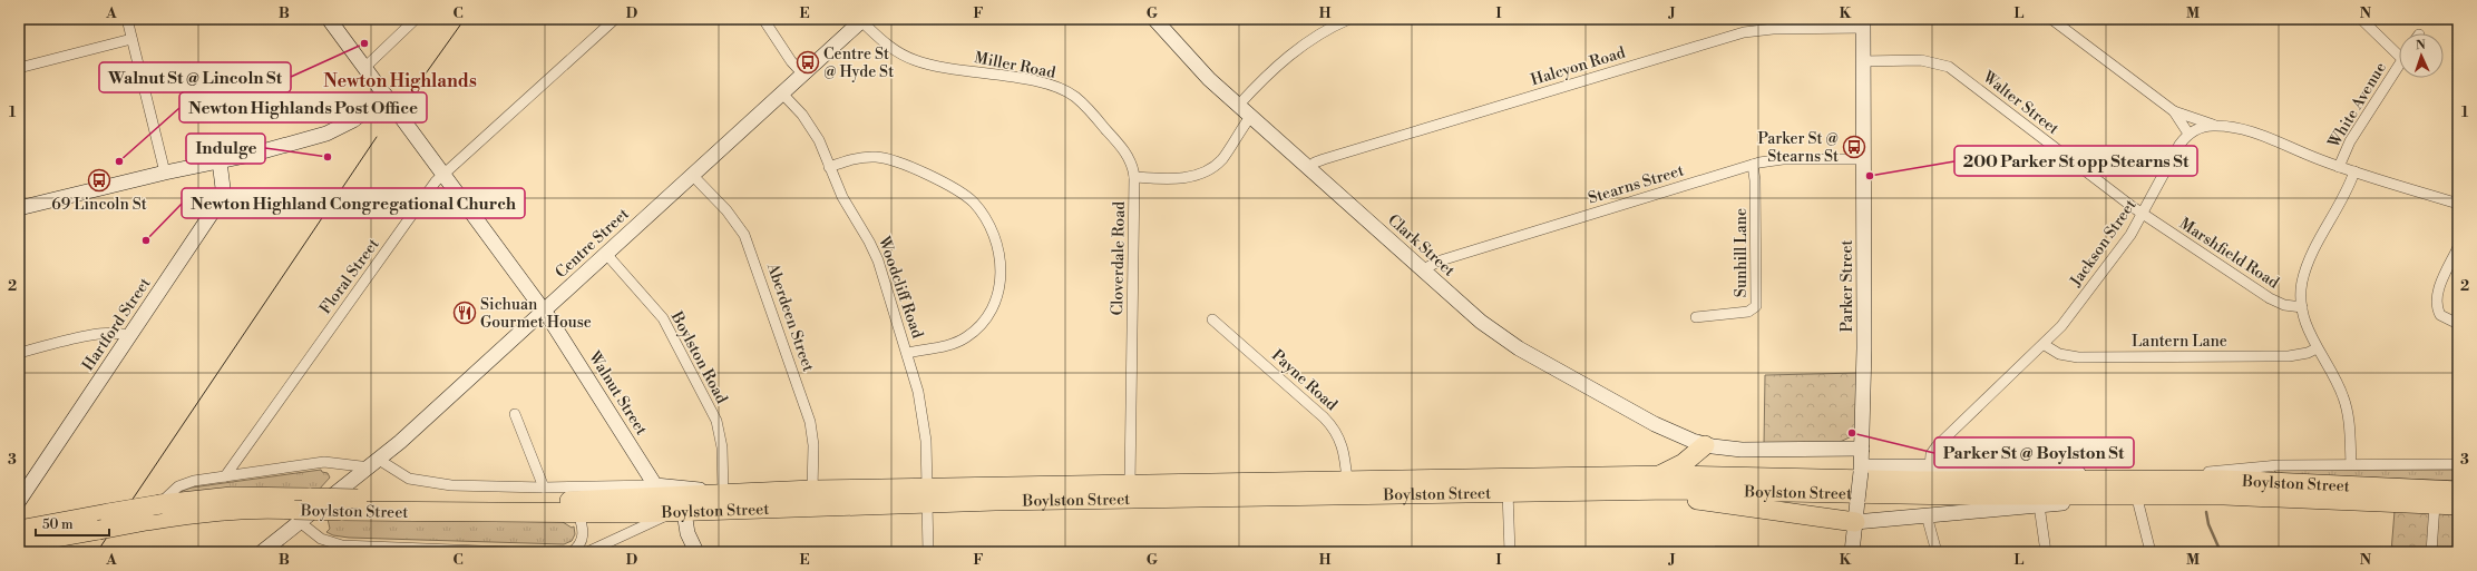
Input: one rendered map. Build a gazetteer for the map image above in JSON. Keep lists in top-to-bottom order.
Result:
{
  "streets": {
    "highway": ["Boylston Street"],
    "main road": [
      "Centre Street",
      "Clark Street",
      "Parker Street",
      "Hartford Street",
      "Walnut Street"
    ],
    "street": [
      "Miller Road",
      "Halcyon Road",
      "Walter Street",
      "White Avenue",
      "Stearns Street",
      "Jackson Street",
      "Sunhill Lane",
      "Marshfield Road",
      "Cloverdale Road",
      "Floral Street",
      "Woodcliff Road",
      "Aberdeen Street",
      "Lantern Lane",
      "Boylston Road",
      "Payne Road"
    ]
  },
  "crossings": [
    ["Miller Road", "Centre Street"],
    ["Miller Road", "Cloverdale Road"],
    ["Halcyon Road", "Clark Street"],
    ["Halcyon Road", "Parker Street"],
    ["Walter Street", "Jackson Street"],
    ["Walter Street", "Marshfield Road"],
    ["Walter Street", "Parker Street"],
    ["Stearns Street", "Clark Street"],
    ["Stearns Street", "Sunhill Lane"],
    ["Stearns Street", "Parker Street"],
    ["Centre Street", "Woodcliff Road"],
    ["Centre Street", "Aberdeen Street"],
    ["Centre Street", "Boylston Road"],
    ["Centre Street", "Walnut Street"],
    ["Centre Street", "Boylston Street"],
    ["Jackson Street", "Marshfield Road"],
    ["Jackson Street", "Lantern Lane"],
    ["Jackson Street", "Boylston Street"],
    ["Cloverdale Road", "Boylston Street"],
    ["Floral Street", "Walnut Street"],
    ["Parker Street", "Boylston Street"],
    ["Woodcliff Road", "Boylston Street"],
    ["Aberdeen Street", "Boylston Street"],
    ["Boylston Road", "Boylston Street"],
    ["Payne Road", "Boylston Street"]
  ],
  "districts": ["Newton Highlands"],
  "places": {
    "other": [
      "Walnut St @ Lincoln St",
      "Indulge",
      "Newton Highlands Post Office",
      "200 Parker St opp Stearns St",
      "Newton Highland Congregational Church",
      "Parker St @ Boylston St"
    ],
    "bus stop": ["Centre St @ Hyde St", "Parker St @ Stearns St", "69 Lincoln St"],
    "restaurant": ["Sichuan Gourmet House"]
  },
  "scale_bar": "50 m",
  "north": "top",
  "grid": {
    "columns": [
      "A",
      "B",
      "C",
      "D",
      "E",
      "F",
      "G",
      "H",
      "I",
      "J",
      "K",
      "L",
      "M",
      "N"
    ],
    "rows": ["1", "2", "3"]
  }
}
